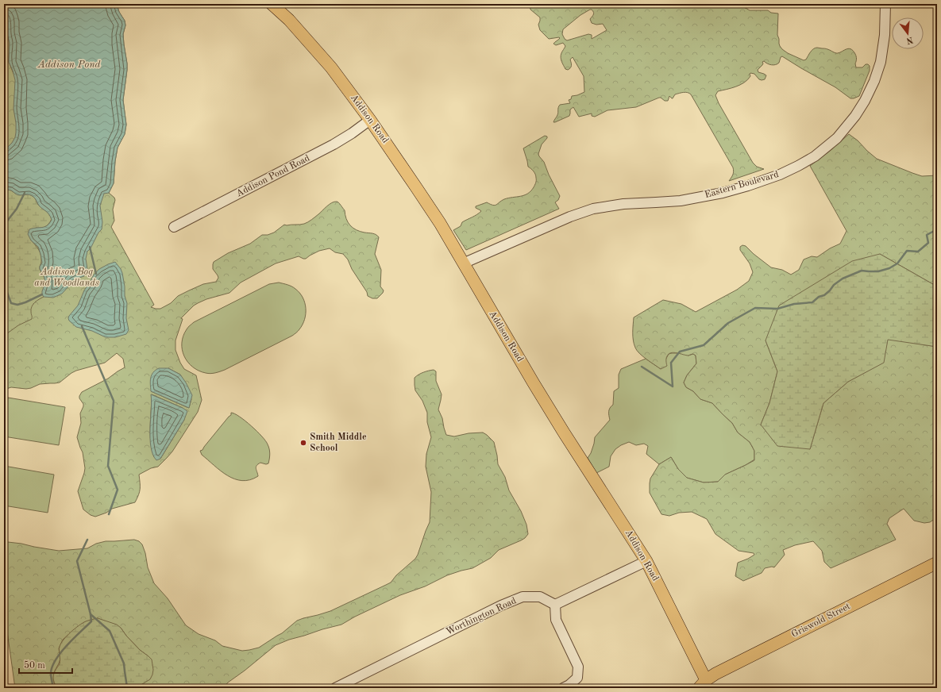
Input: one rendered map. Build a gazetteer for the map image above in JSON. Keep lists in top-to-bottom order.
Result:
{
  "streets": {
    "main road": ["Addison Road", "Griswold Street"],
    "street": ["Addison Pond Road", "Eastern Boulevard", "Worthington Road"]
  },
  "crossings": [
    ["Addison Road", "Addison Pond Road"],
    ["Addison Road", "Eastern Boulevard"],
    ["Addison Road", "Griswold Street"]
  ],
  "water": ["Addison Pond"],
  "parks": ["Addison Bog and Woodlands"],
  "places": ["Smith Middle School"],
  "scale_bar": "50 m",
  "north": "bottom"
}
